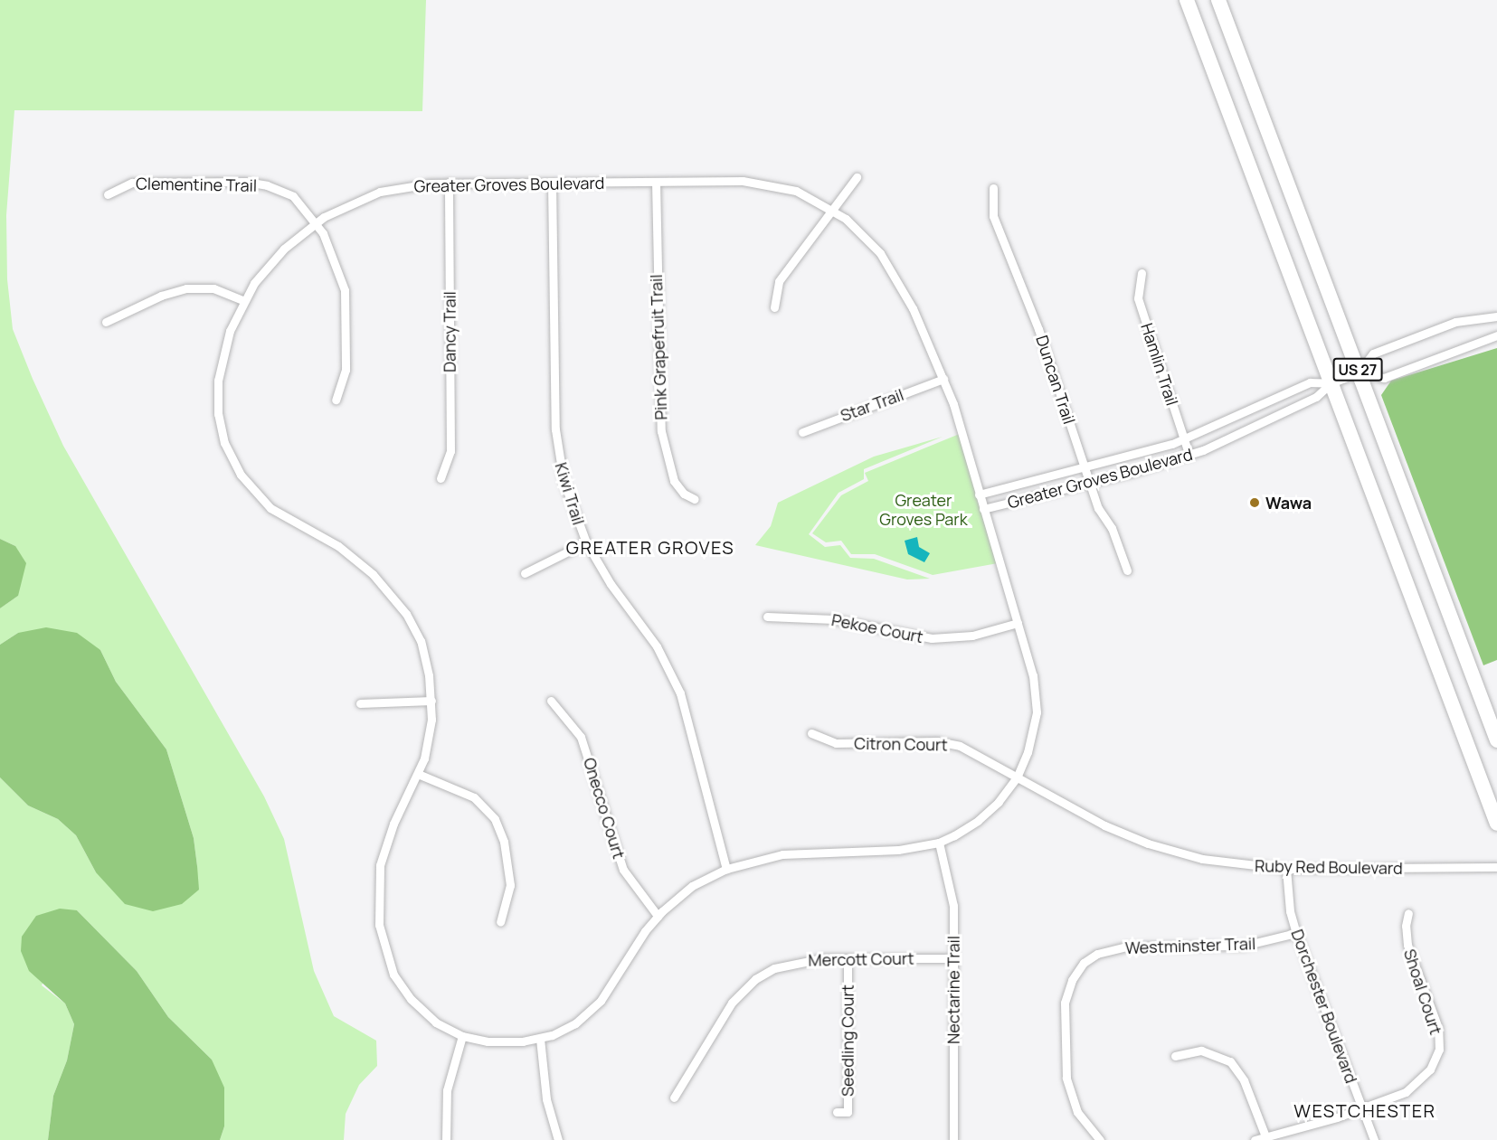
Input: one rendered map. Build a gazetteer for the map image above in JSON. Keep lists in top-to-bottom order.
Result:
{
  "streets": {
    "highway": ["US 27"],
    "street": [
      "Clementine Trail",
      "Greater Groves Boulevard",
      "Dancy Trail",
      "Pink Grapefruit Trail",
      "Hamlin Trail",
      "Duncan Trail",
      "Star Trail",
      "Kiwi Trail",
      "Pekoe Court",
      "Citron Court",
      "Onecco Court",
      "Ruby Red Boulevard",
      "Westminster Trail",
      "Mercott Court",
      "Nectarine Trail",
      "Shoal Court",
      "Dorchester Boulevard",
      "Seedling Court"
    ]
  },
  "crossings": [
    ["Clementine Trail", "Greater Groves Boulevard"],
    ["Greater Groves Boulevard", "Dancy Trail"],
    ["Greater Groves Boulevard", "Pink Grapefruit Trail"],
    ["Greater Groves Boulevard", "Hamlin Trail"],
    ["Greater Groves Boulevard", "US 27"],
    ["Greater Groves Boulevard", "Duncan Trail"],
    ["Greater Groves Boulevard", "Star Trail"],
    ["Greater Groves Boulevard", "Kiwi Trail"],
    ["Greater Groves Boulevard", "Pekoe Court"],
    ["Greater Groves Boulevard", "Citron Court"],
    ["Greater Groves Boulevard", "Onecco Court"],
    ["Greater Groves Boulevard", "Ruby Red Boulevard"],
    ["Greater Groves Boulevard", "Nectarine Trail"],
    ["Citron Court", "Ruby Red Boulevard"],
    ["Ruby Red Boulevard", "Dorchester Boulevard"],
    ["Westminster Trail", "Dorchester Boulevard"],
    ["Mercott Court", "Nectarine Trail"],
    ["Mercott Court", "Seedling Court"],
    ["Shoal Court", "Dorchester Boulevard"]
  ],
  "districts": ["GREATER GROVES", "WESTCHESTER"],
  "parks": ["Greater Groves Park"],
  "places": ["Wawa"]
}
